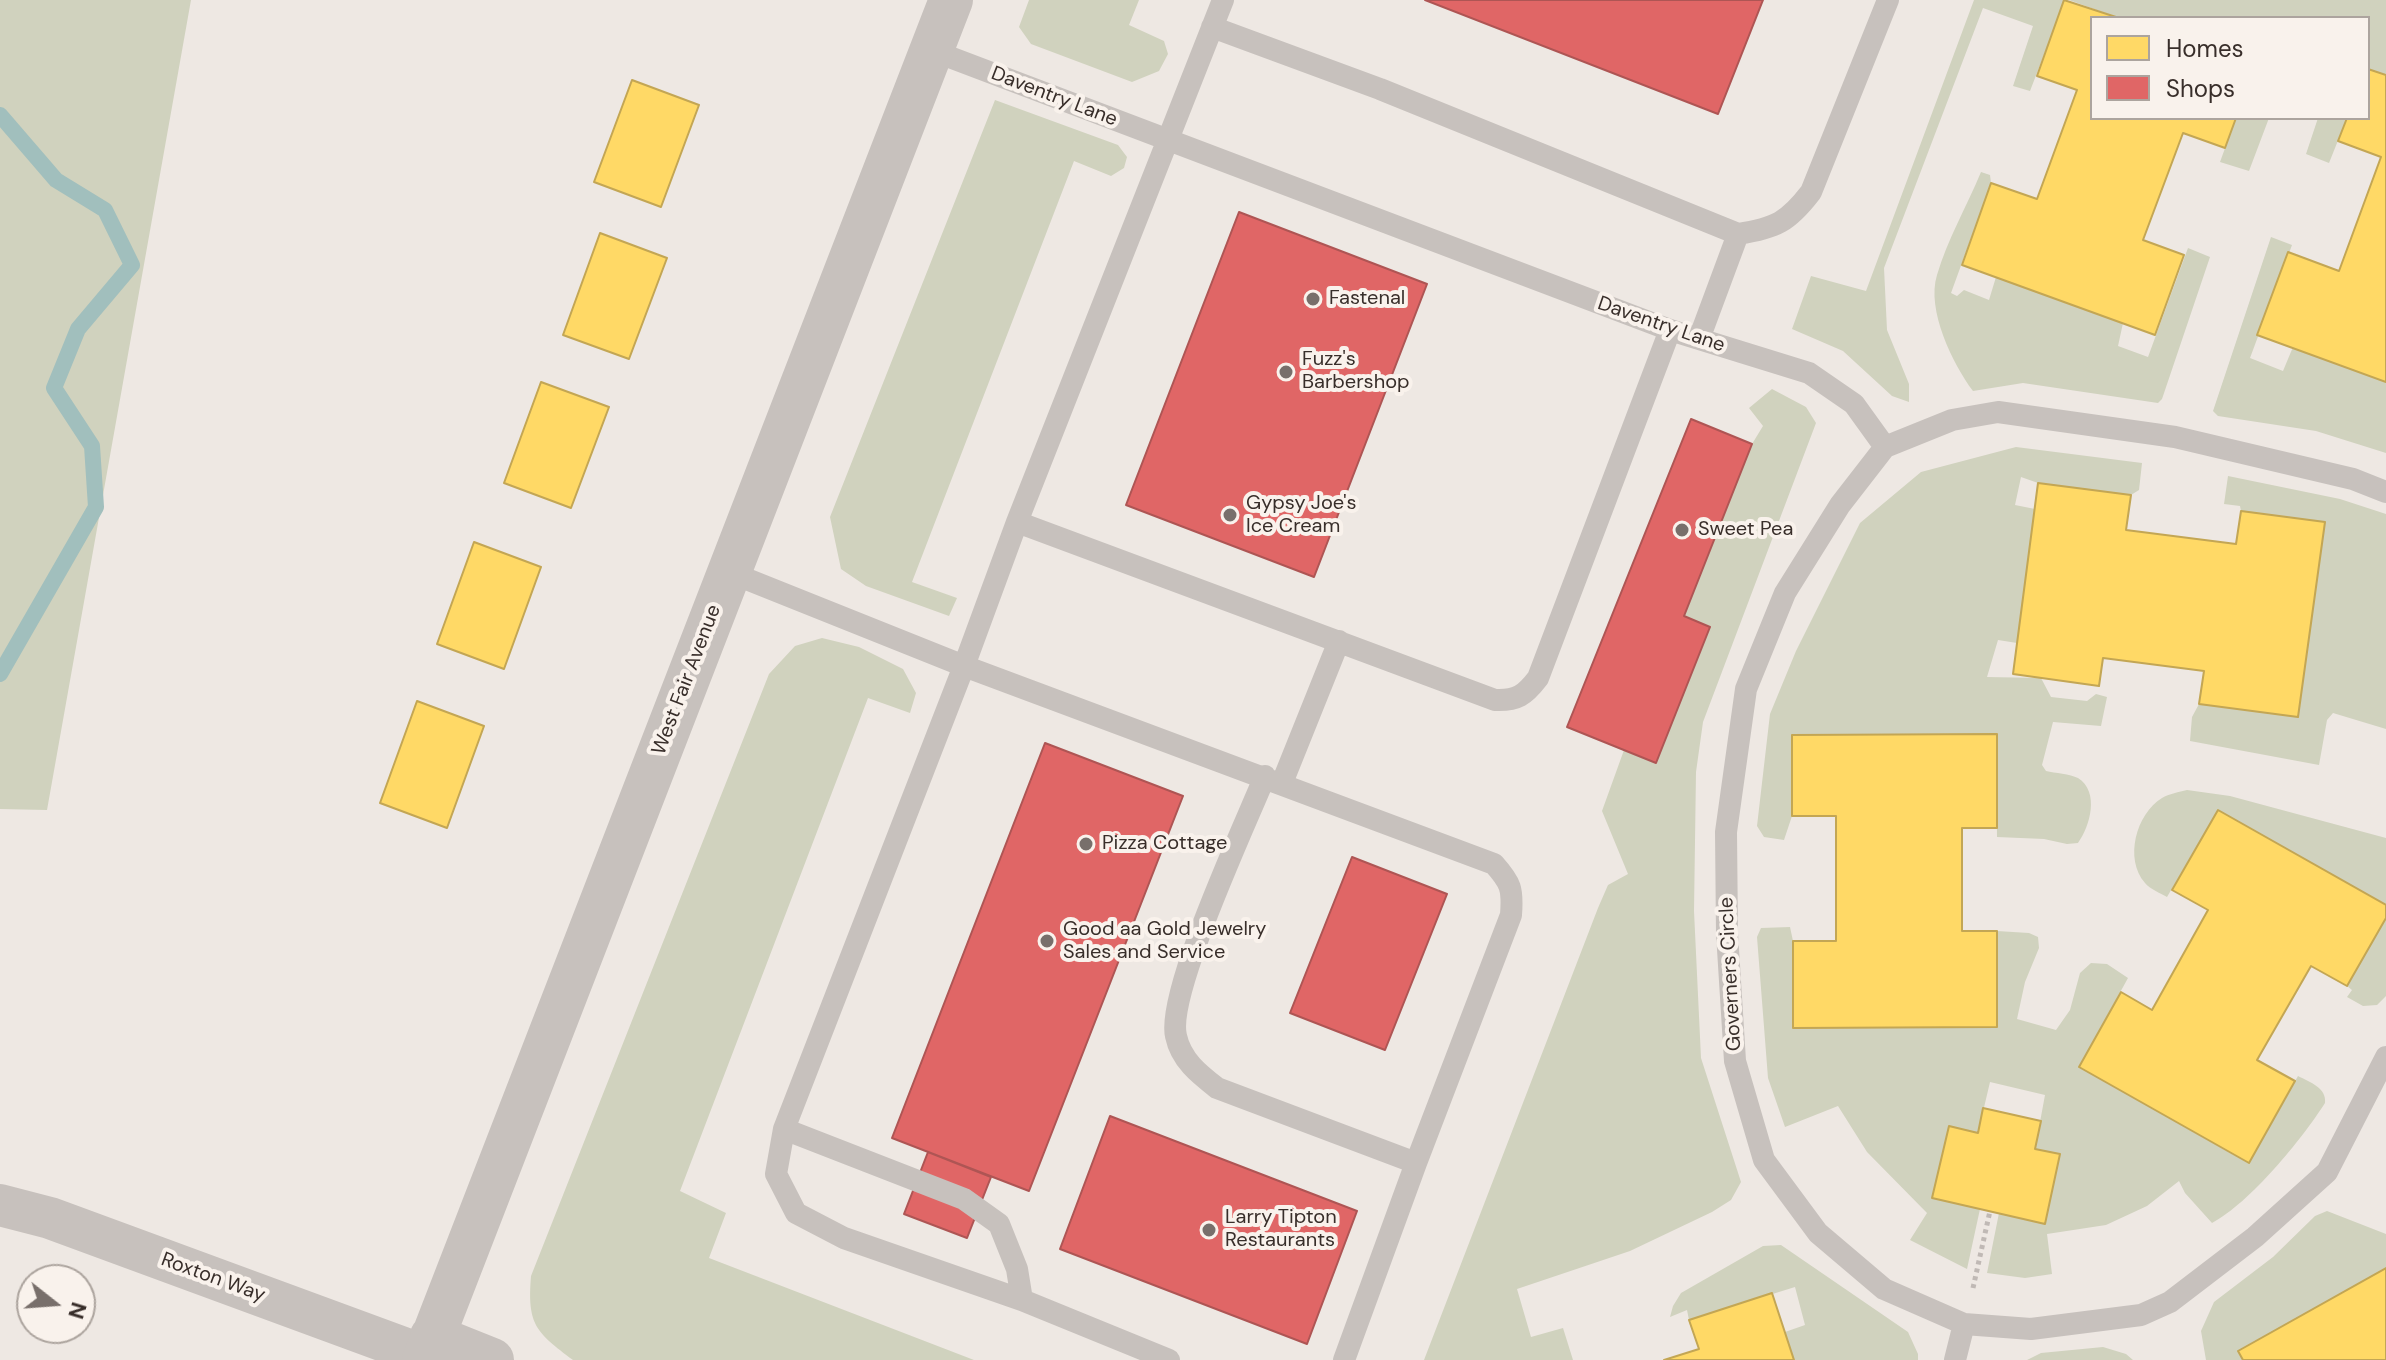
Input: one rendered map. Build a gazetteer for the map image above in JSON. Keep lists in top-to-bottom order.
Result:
{
  "streets": {
    "street": ["West Fair Avenue", "Roxton Way"],
    "lane": ["Daventry Lane", "Governers Circle"]
  },
  "crossings": [
    ["Daventry Lane", "West Fair Avenue"],
    ["Daventry Lane", "Governers Circle"],
    ["West Fair Avenue", "Roxton Way"]
  ],
  "places": [
    "Fastenal",
    "Fuzz's Barbershop",
    "Gypsy Joe's Ice Cream",
    "Sweet Pea",
    "Pizza Cottage",
    "Good aa Gold Jewelry Sales and Service",
    "Larry Tipton Restaurants"
  ],
  "legend": ["Homes", "Shops"],
  "north": "right"
}
